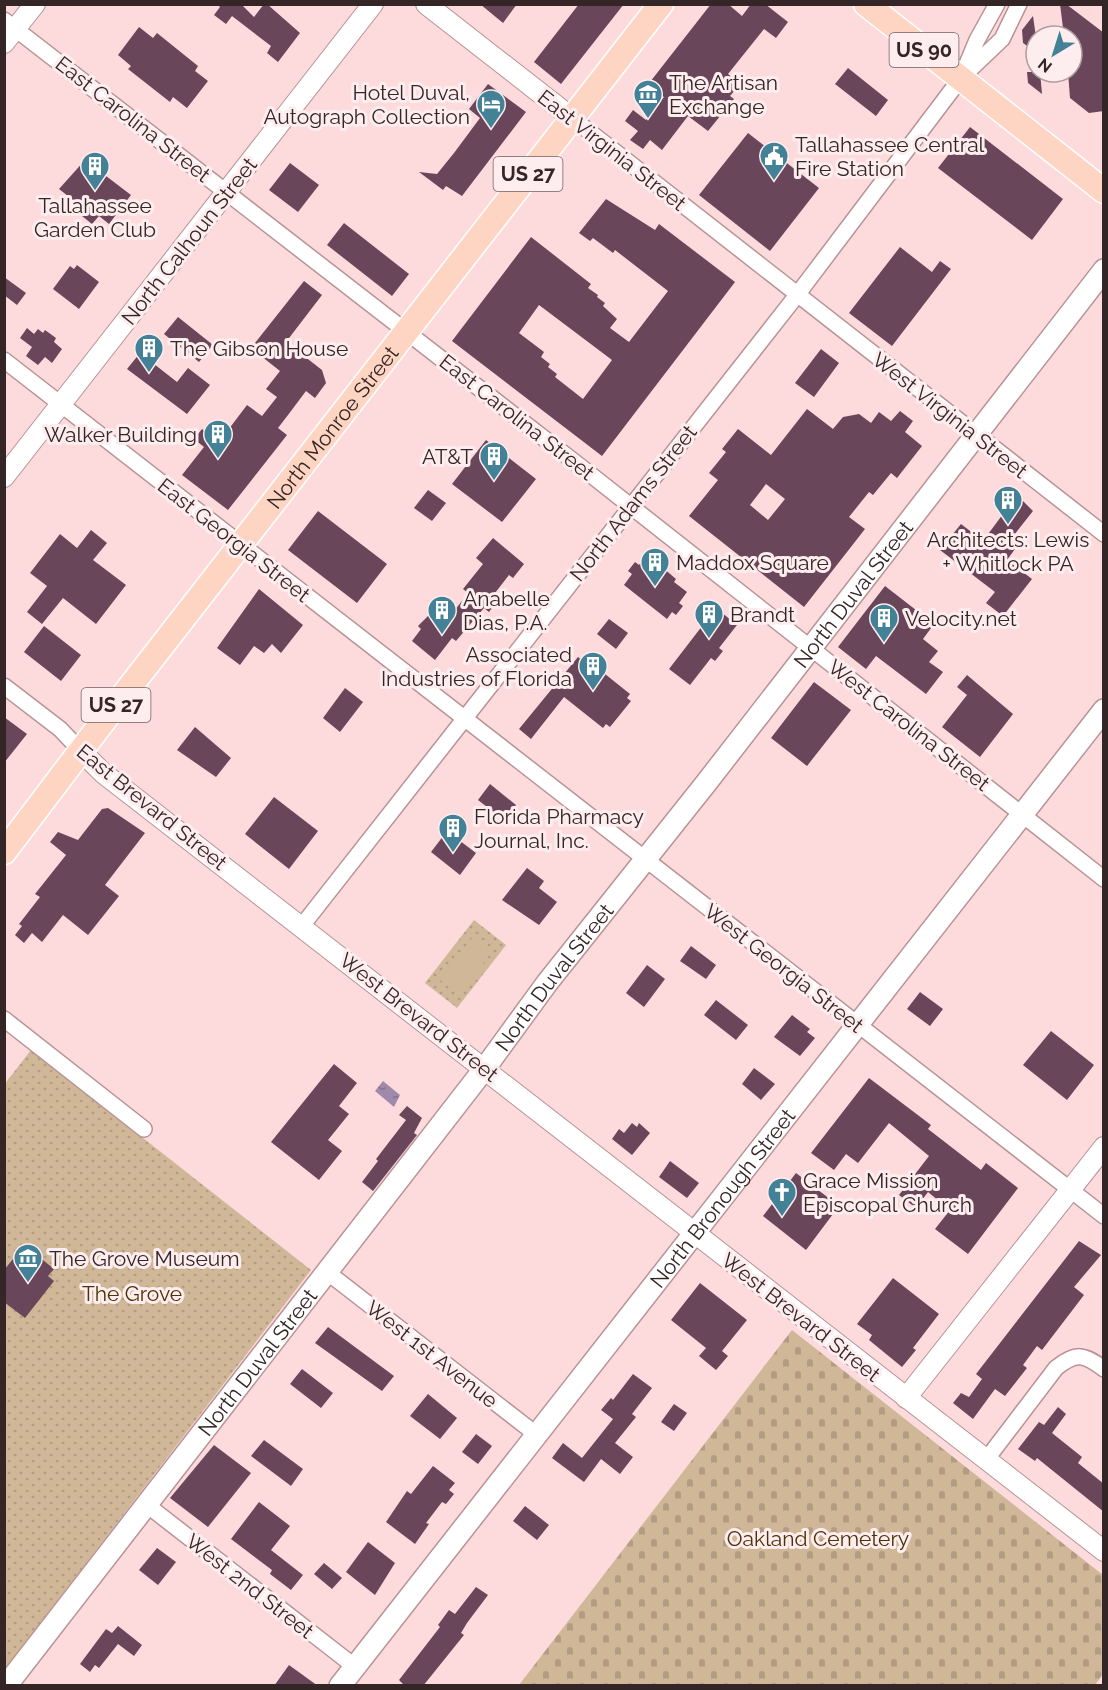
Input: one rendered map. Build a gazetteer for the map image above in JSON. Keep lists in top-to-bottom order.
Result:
{
  "streets": {
    "main road": [
      "US 90",
      "US 27",
      "North Monroe Street",
      "North Duval Street",
      "North Bronough Street"
    ],
    "street": [
      "East Carolina Street",
      "East Virginia Street",
      "North Calhoun Street",
      "West Virginia Street",
      "North Adams Street",
      "East Georgia Street",
      "West Carolina Street",
      "East Brevard Street",
      "West Georgia Street",
      "West Brevard Street",
      "West 1st Avenue",
      "West 2nd Street"
    ]
  },
  "crossings": [
    ["US 90", "North Adams Street"],
    ["East Carolina Street", "North Calhoun Street"],
    ["East Carolina Street", "North Monroe Street"],
    ["East Carolina Street", "North Adams Street"],
    ["East Carolina Street", "West Carolina Street"],
    ["East Virginia Street", "West Virginia Street"],
    ["East Virginia Street", "North Monroe Street"],
    ["East Virginia Street", "North Adams Street"],
    ["North Calhoun Street", "East Georgia Street"],
    ["West Virginia Street", "North Adams Street"],
    ["West Virginia Street", "North Duval Street"],
    ["North Monroe Street", "East Georgia Street"],
    ["North Monroe Street", "East Brevard Street"],
    ["North Adams Street", "East Georgia Street"],
    ["North Adams Street", "West Carolina Street"],
    ["North Adams Street", "East Brevard Street"],
    ["North Adams Street", "West Georgia Street"],
    ["North Adams Street", "West Brevard Street"],
    ["East Georgia Street", "West Georgia Street"],
    ["North Duval Street", "West Carolina Street"],
    ["North Duval Street", "West Georgia Street"],
    ["North Duval Street", "West Brevard Street"],
    ["North Duval Street", "West 1st Avenue"],
    ["North Duval Street", "West 2nd Street"],
    ["West Carolina Street", "North Bronough Street"],
    ["East Brevard Street", "West Brevard Street"],
    ["West Georgia Street", "North Bronough Street"],
    ["West Brevard Street", "North Bronough Street"],
    ["North Bronough Street", "West 1st Avenue"],
    ["North Bronough Street", "West 2nd Street"]
  ],
  "parks": ["The Grove", "Oakland Cemetery"],
  "places": {
    "museum": ["The Artisan Exchange", "The Grove Museum"],
    "hotel": ["Hotel Duval, Autograph Collection"],
    "public building": ["Tallahassee Central Fire Station"],
    "building": [
      "Tallahassee Garden Club",
      "The Gibson House",
      "Walker Building",
      "AT&T",
      "Architects: Lewis + Whitlock PA",
      "Maddox Square",
      "Anabelle Dias, P.A.",
      "Brandt",
      "Velocity.net",
      "Associated Industries of Florida",
      "Florida Pharmacy Journal, Inc."
    ],
    "church": ["Grace Mission Episcopal Church"]
  },
  "north": "bottom left"
}
